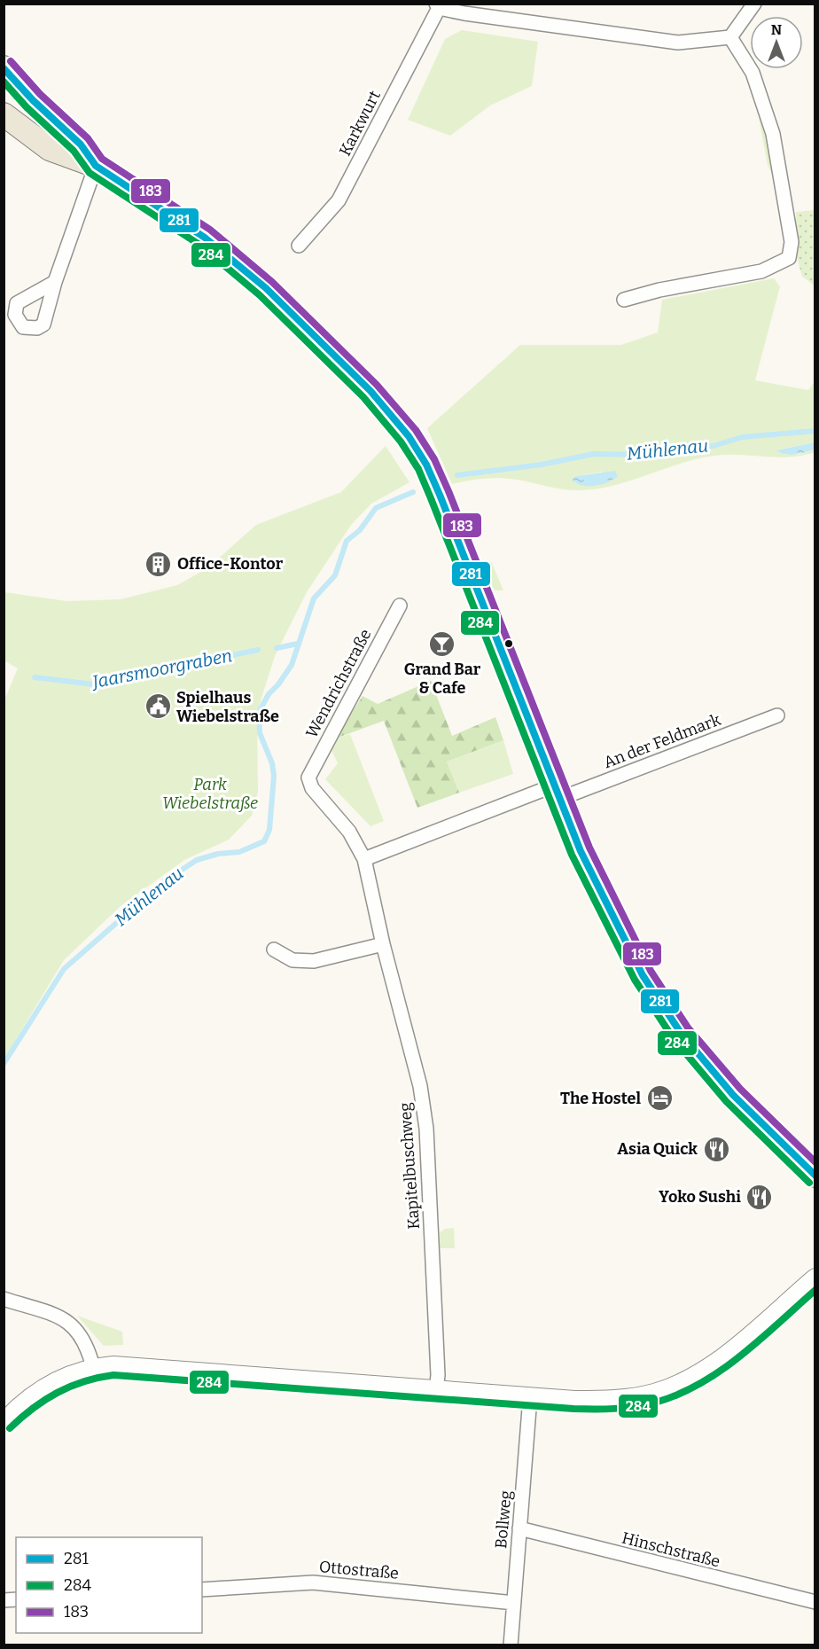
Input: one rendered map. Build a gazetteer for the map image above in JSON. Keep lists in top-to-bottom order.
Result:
{
  "streets": {
    "street": [
      "Karkwurt",
      "Wendrichstraße",
      "An der Feldmark",
      "Kapitelbuschweg",
      "Bollweg",
      "Hinschstraße",
      "Ottostraße"
    ]
  },
  "crossings": [
    ["Wendrichstraße", "Kapitelbuschweg"],
    ["An der Feldmark", "Kapitelbuschweg"],
    ["Bollweg", "Hinschstraße"],
    ["Bollweg", "Ottostraße"]
  ],
  "water": ["Mühlenau", "Jaarsmoorgraben"],
  "parks": ["Park Wiebelstraße"],
  "places": {
    "building": ["Office-Kontor"],
    "bar": ["Grand Bar & Cafe"],
    "public building": ["Spielhaus Wiebelstraße"],
    "hotel": ["The Hostel"],
    "restaurant": ["Asia Quick", "Yoko Sushi"]
  },
  "lines": ["transit line 183", "transit line 281", "transit line 284"],
  "legend": ["281", "284", "183"],
  "north": "top"
}
